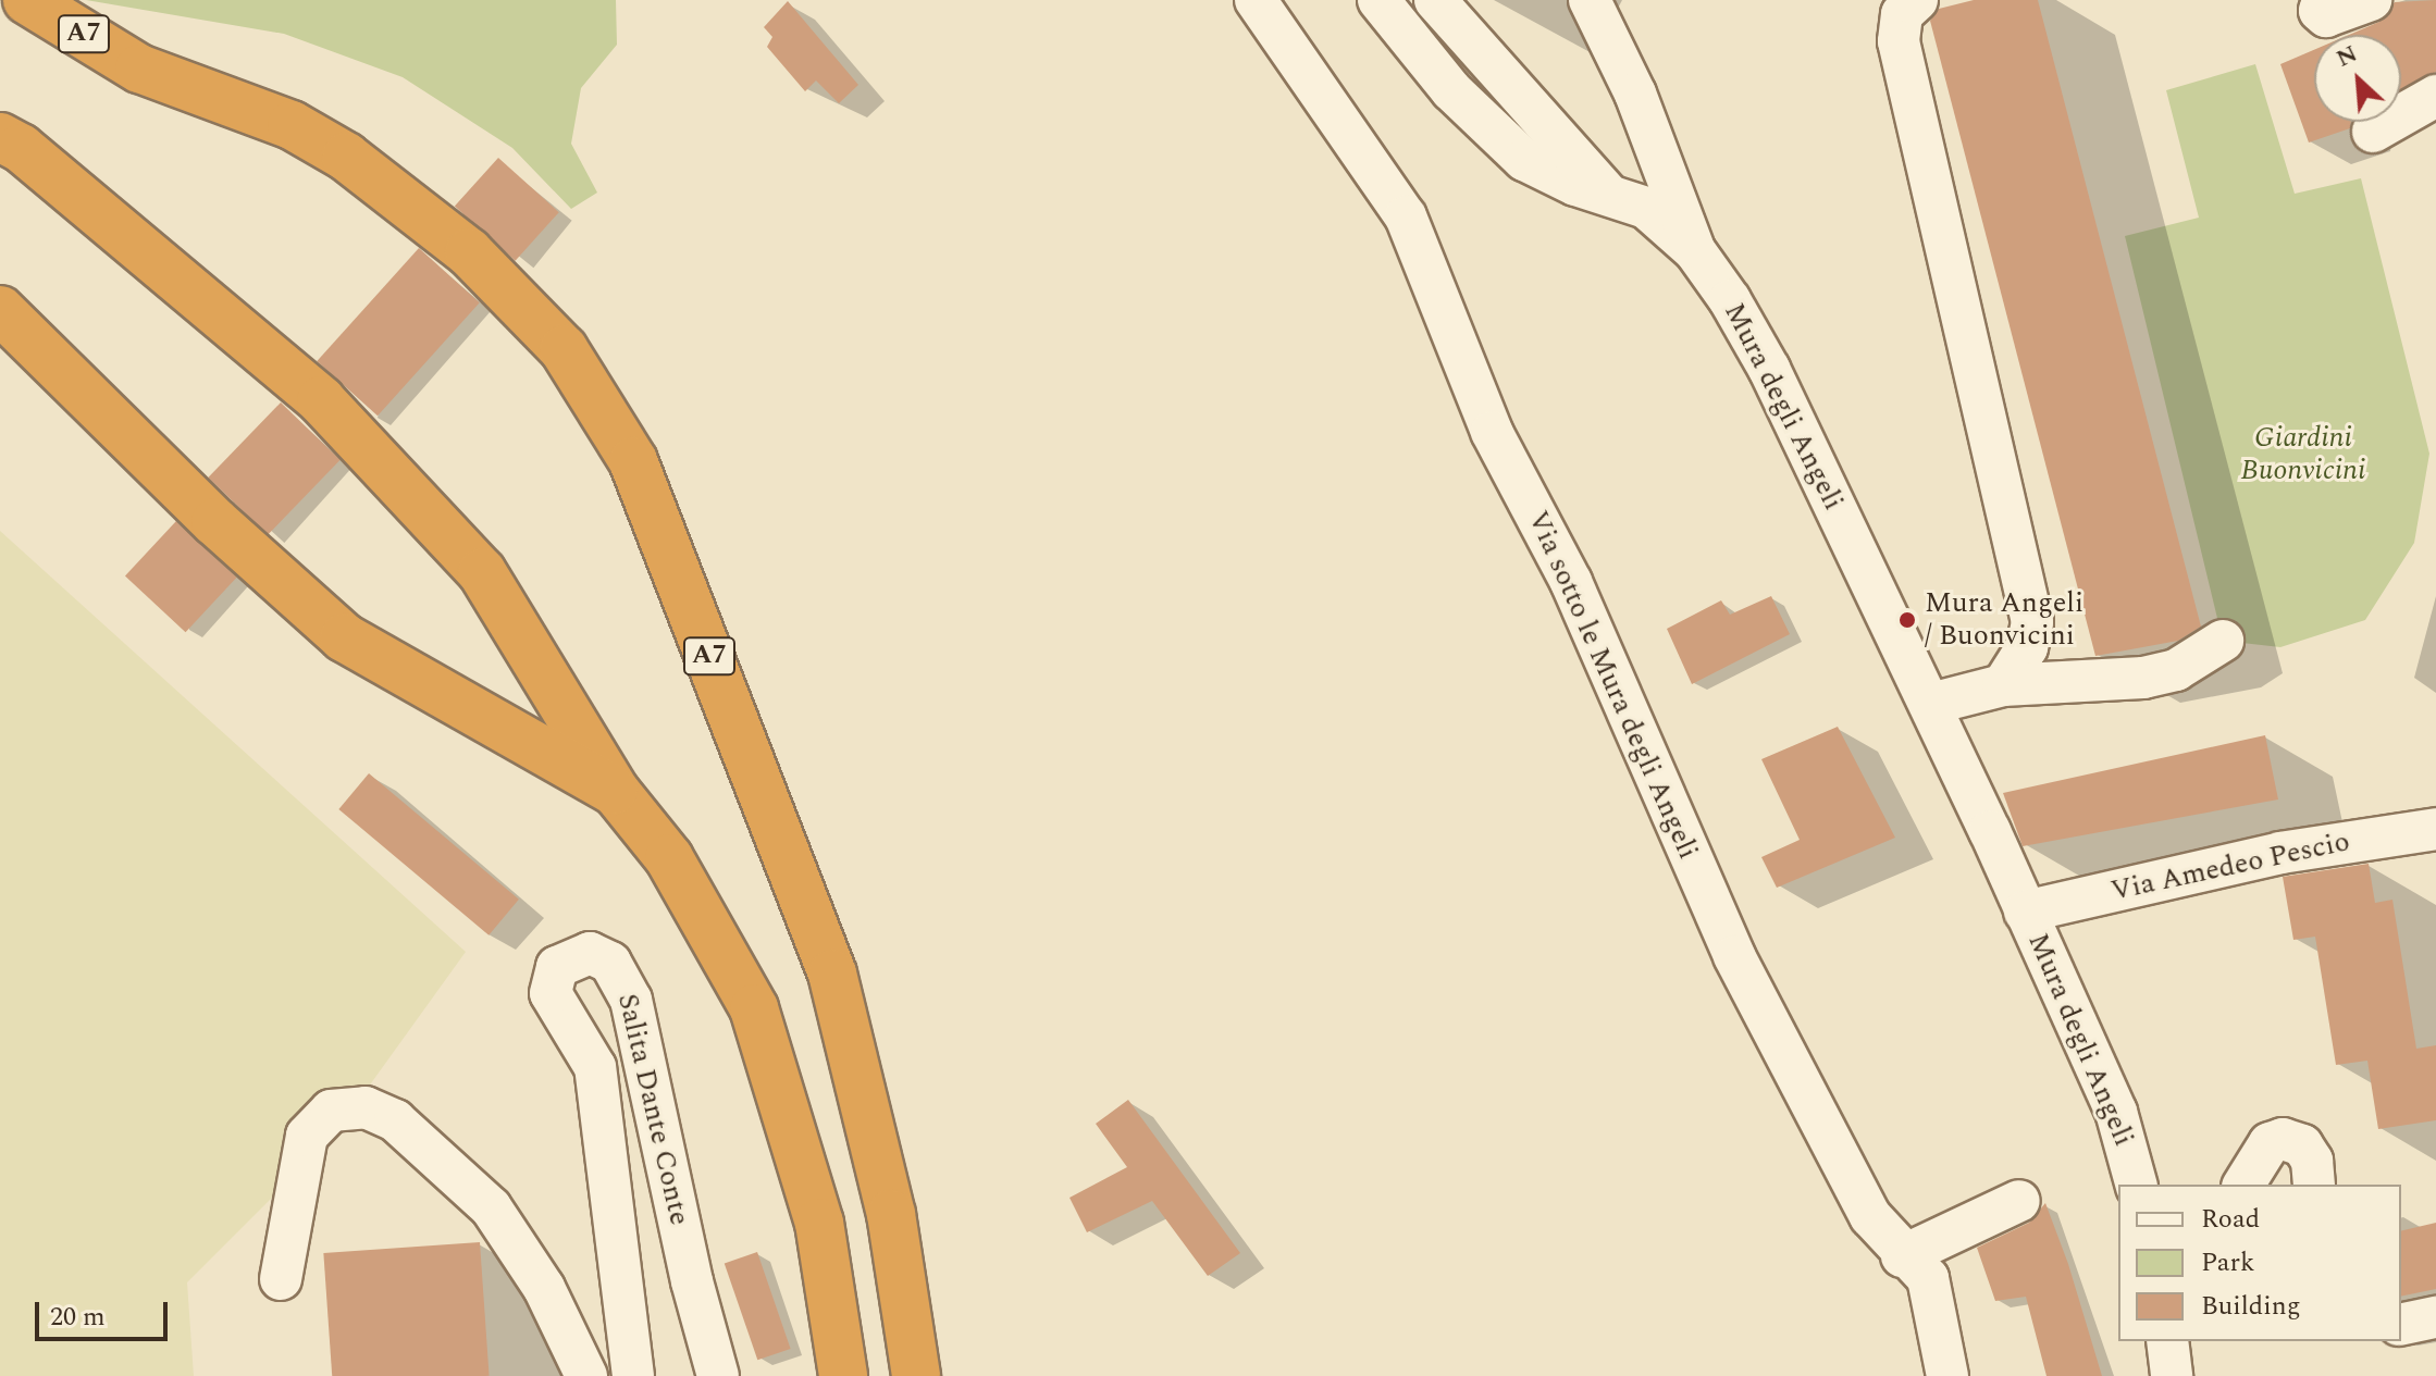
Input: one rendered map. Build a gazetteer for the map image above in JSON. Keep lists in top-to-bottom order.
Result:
{
  "streets": {
    "highway": ["A7"],
    "street": [
      "Mura degli Angeli",
      "Via sotto le Mura degli Angeli",
      "Via Amedeo Pescio",
      "Salita Dante Conte"
    ]
  },
  "crossings": [
    ["Mura degli Angeli", "Via Amedeo Pescio"]
  ],
  "parks": ["Giardini Buonvicini"],
  "places": ["Mura Angeli / Buonvicini"],
  "legend": ["Road", "Park", "Building"],
  "scale_bar": "20 m",
  "north": "top left"
}
